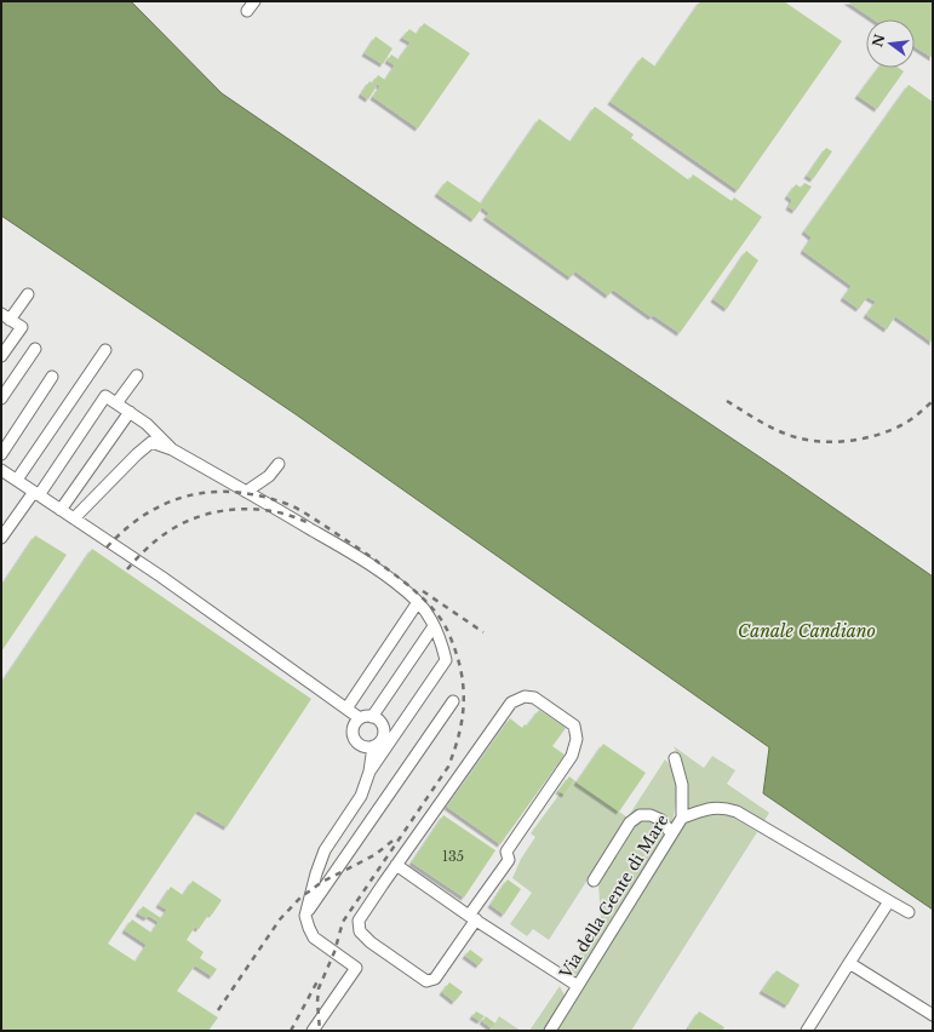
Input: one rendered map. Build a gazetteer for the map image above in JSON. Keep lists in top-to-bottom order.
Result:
{
  "streets": {
    "street": ["Via della Gente di Mare"]
  },
  "water": ["Canale Candiano"],
  "house_numbers": ["135"],
  "north": "left"
}
